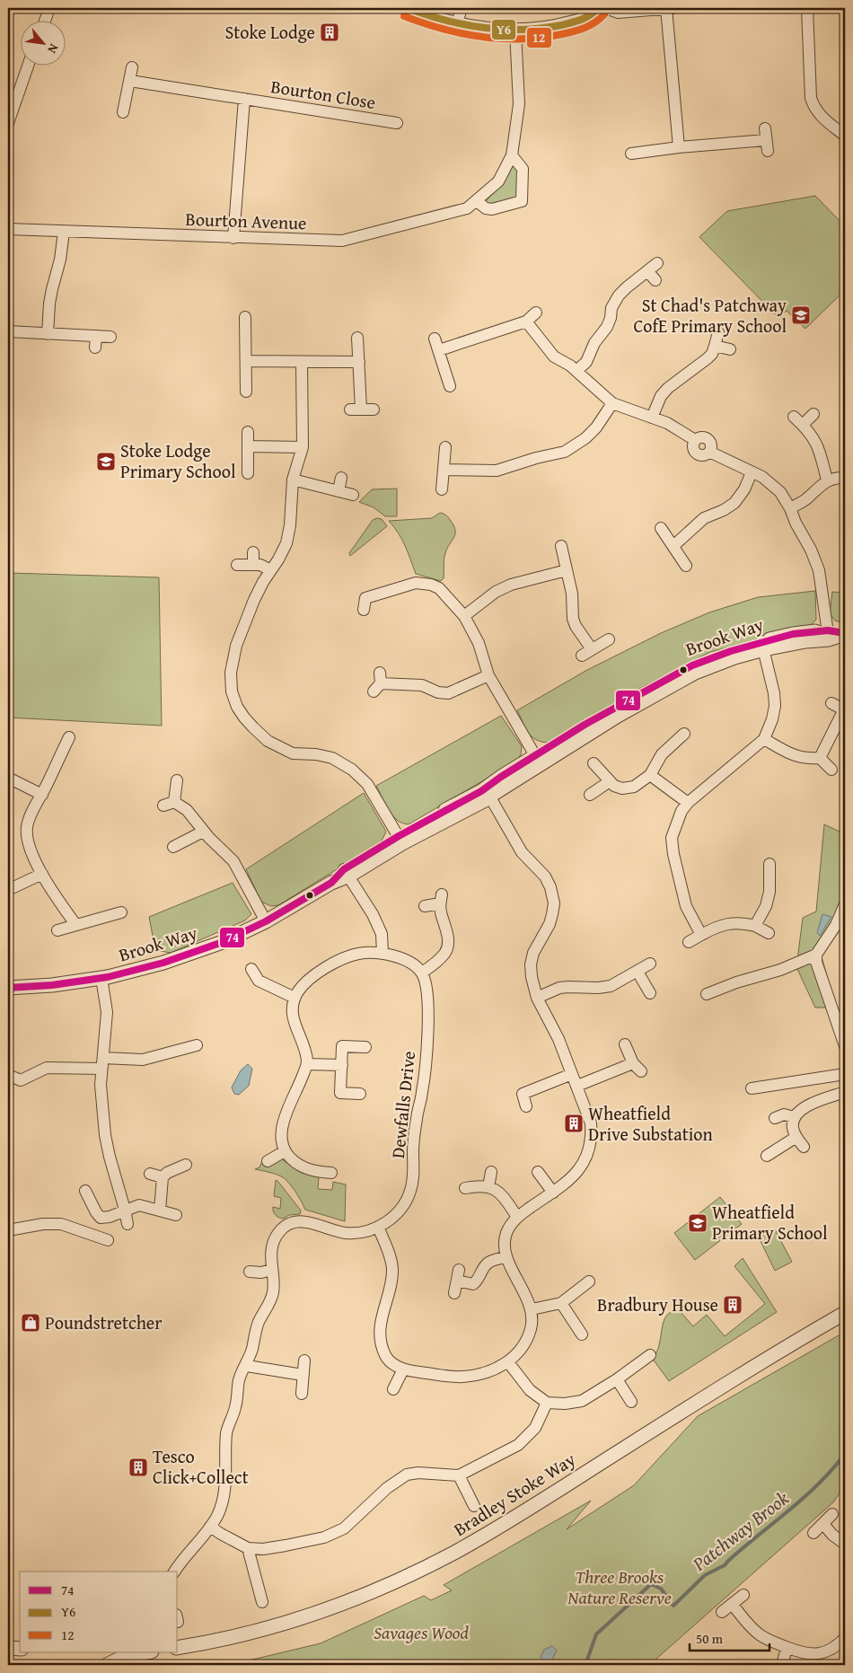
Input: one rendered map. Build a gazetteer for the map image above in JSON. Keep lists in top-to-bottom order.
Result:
{
  "streets": {
    "street": [
      "Bourton Close",
      "Bourton Avenue",
      "Brook Way",
      "Dewfalls Drive",
      "Bradley Stoke Way"
    ]
  },
  "crossings": [
    ["Bourton Close", "Bourton Avenue"]
  ],
  "water": ["Patchway Brook"],
  "parks": ["Three Brooks Nature Reserve", "Savages Wood"],
  "places": {
    "building": [
      "Stoke Lodge",
      "Wheatfield Drive Substation",
      "Bradbury House",
      "Tesco Click+Collect"
    ],
    "school or university": ["St Chad's Patchway CofE Primary School", "Stoke Lodge Primary School", "Wheatfield Primary School"],
    "shop": ["Poundstretcher"]
  },
  "lines": ["transit line Y6", "transit line 12", "transit line 74"],
  "legend": ["74", "Y6", "12"],
  "scale_bar": "50 m",
  "north": "bottom right"
}
